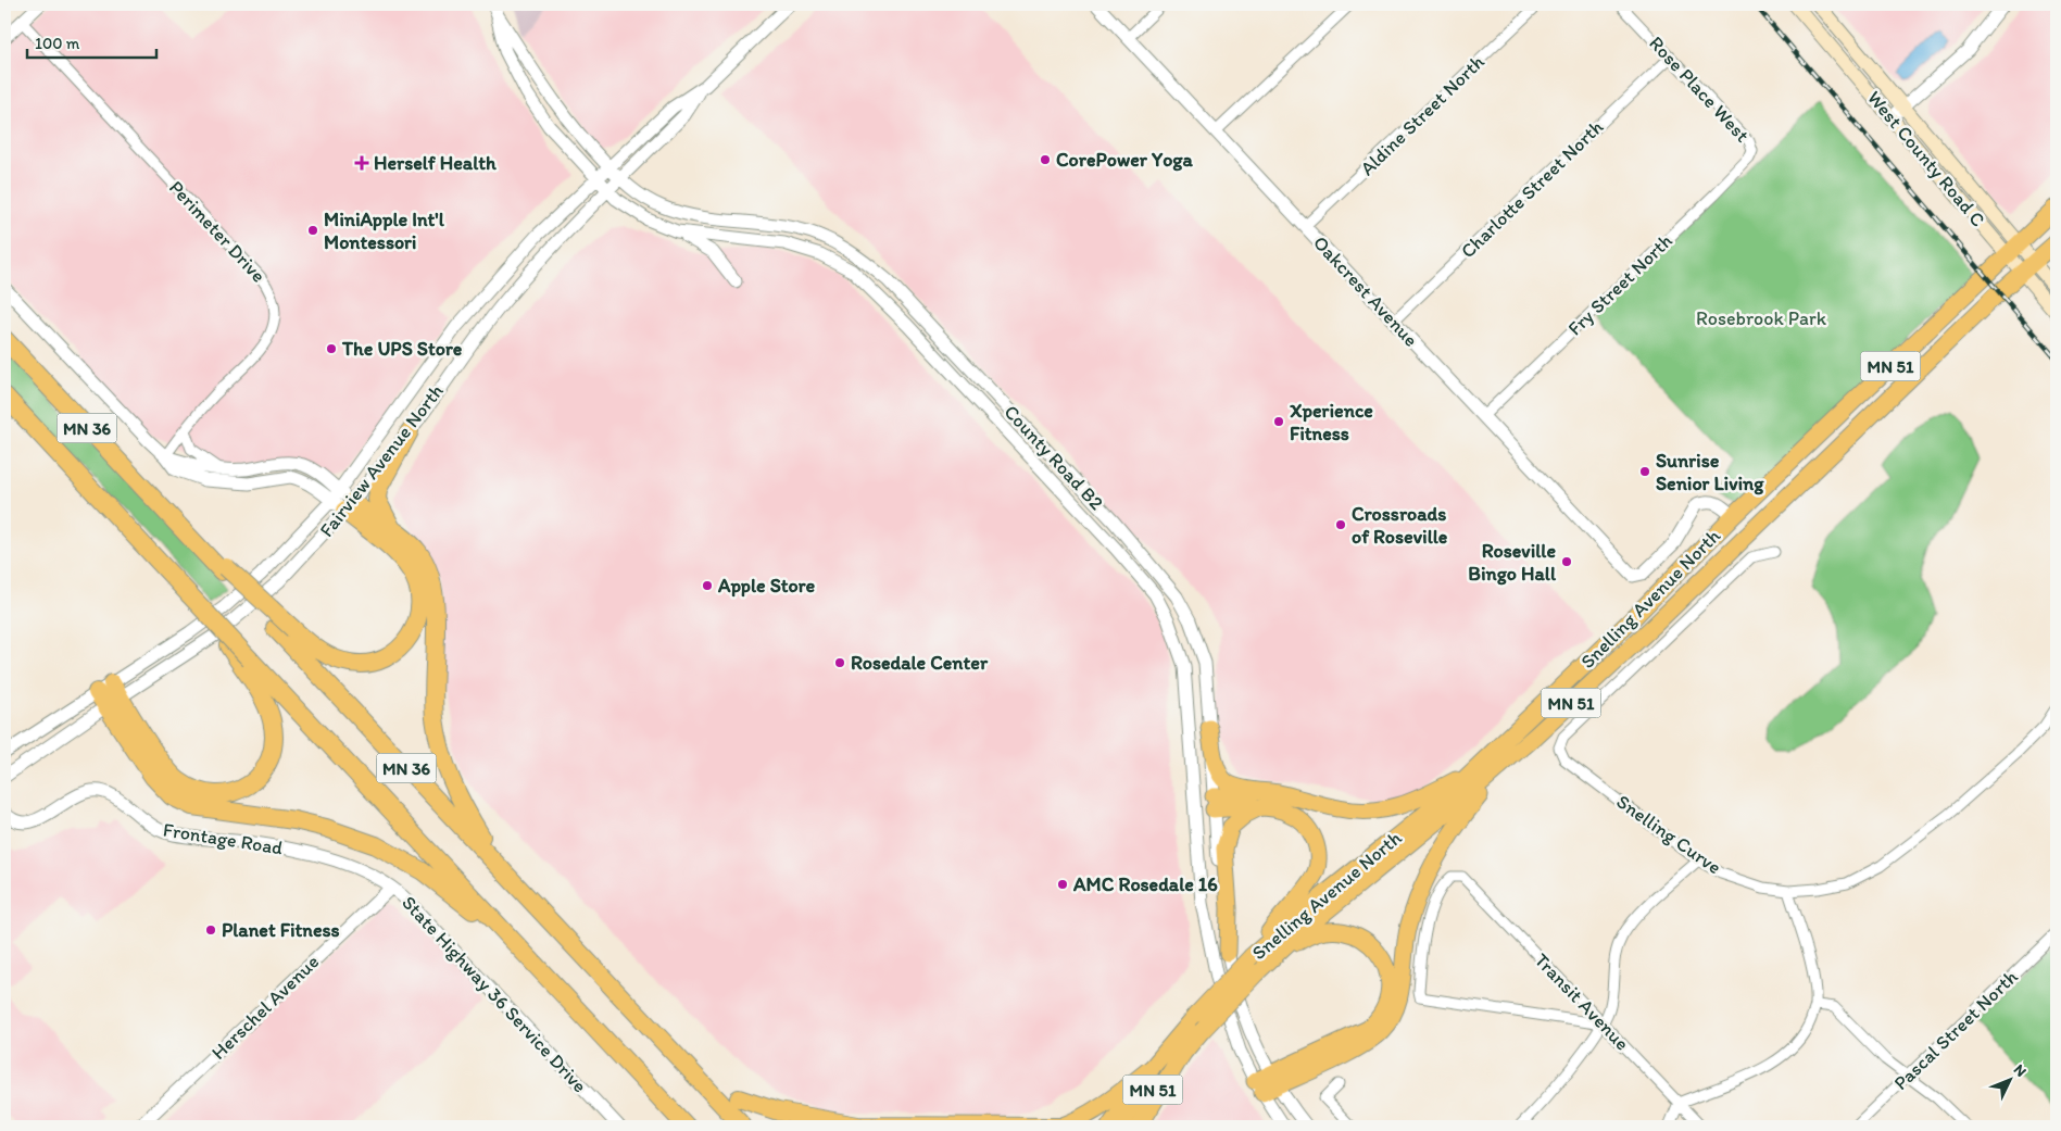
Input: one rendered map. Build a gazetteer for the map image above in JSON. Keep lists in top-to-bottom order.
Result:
{
  "streets": {
    "highway": ["MN 51", "MN 36", "Snelling Avenue North"],
    "main road": ["West County Road C"],
    "street": [
      "Rose Place West",
      "Aldine Street North",
      "Charlotte Street North",
      "Perimeter Drive",
      "Fry Street North",
      "Oakcrest Avenue",
      "County Road B2",
      "Fairview Avenue North",
      "Snelling Curve",
      "Frontage Road",
      "State Highway 36 Service Drive",
      "Transit Avenue",
      "Herschel Avenue",
      "Pascal Street North"
    ]
  },
  "crossings": [
    ["Rose Place West", "Charlotte Street North"],
    ["Rose Place West", "Fry Street North"],
    ["Aldine Street North", "Oakcrest Avenue"],
    ["West County Road C", "Snelling Avenue North"],
    ["Charlotte Street North", "Oakcrest Avenue"],
    ["Fry Street North", "Oakcrest Avenue"],
    ["Oakcrest Avenue", "Snelling Avenue North"],
    ["County Road B2", "Fairview Avenue North"],
    ["Frontage Road", "State Highway 36 Service Drive"],
    ["Frontage Road", "Herschel Avenue"],
    ["State Highway 36 Service Drive", "Herschel Avenue"]
  ],
  "parks": ["Rosebrook Park"],
  "places": {
    "other": [
      "CorePower Yoga",
      "MiniApple Int'l Montessori",
      "The UPS Store",
      "Xperience Fitness",
      "Sunrise Senior Living",
      "Crossroads of Roseville",
      "Roseville Bingo Hall",
      "Apple Store",
      "Rosedale Center",
      "AMC Rosedale 16",
      "Planet Fitness"
    ],
    "health": ["Herself Health"]
  },
  "scale_bar": "100 m",
  "north": "top right"
}
